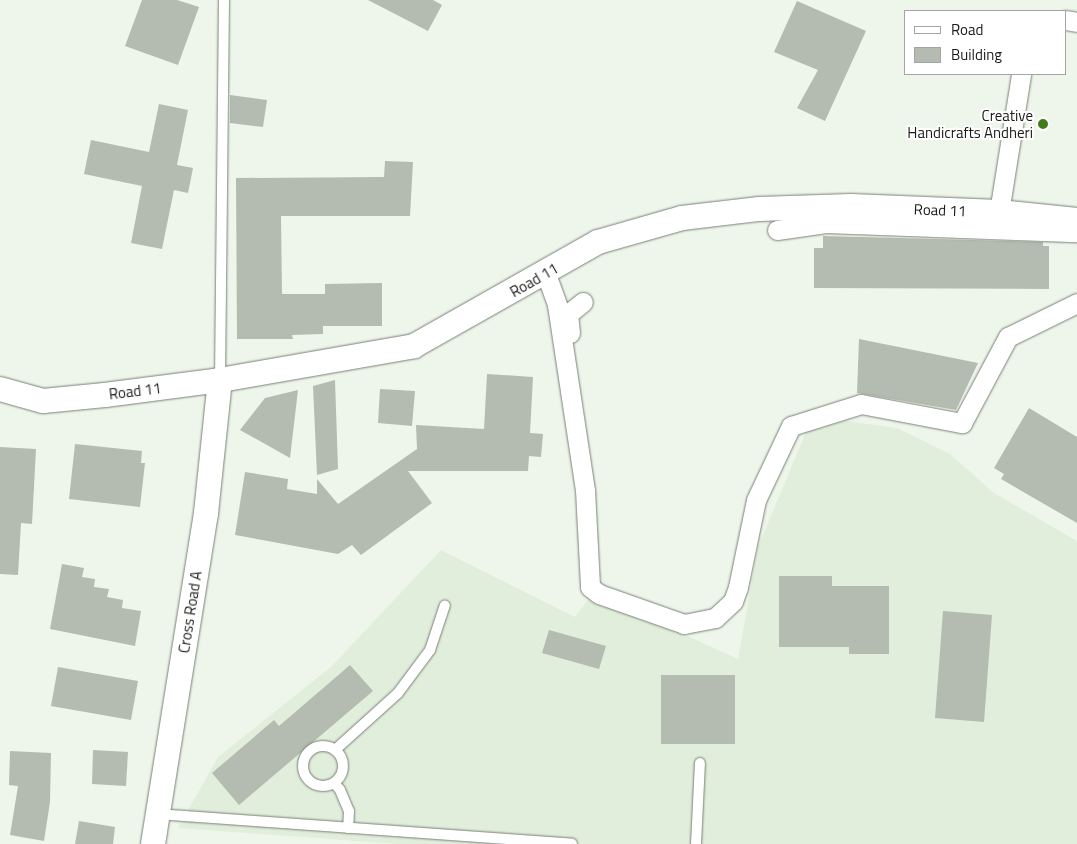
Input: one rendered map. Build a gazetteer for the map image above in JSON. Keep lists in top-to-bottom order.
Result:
{
  "streets": {
    "street": ["Road 11", "Cross Road A"]
  },
  "crossings": [
    ["Road 11", "Cross Road A"]
  ],
  "places": ["Creative Handicrafts Andheri"],
  "legend": ["Road", "Building"]
}
